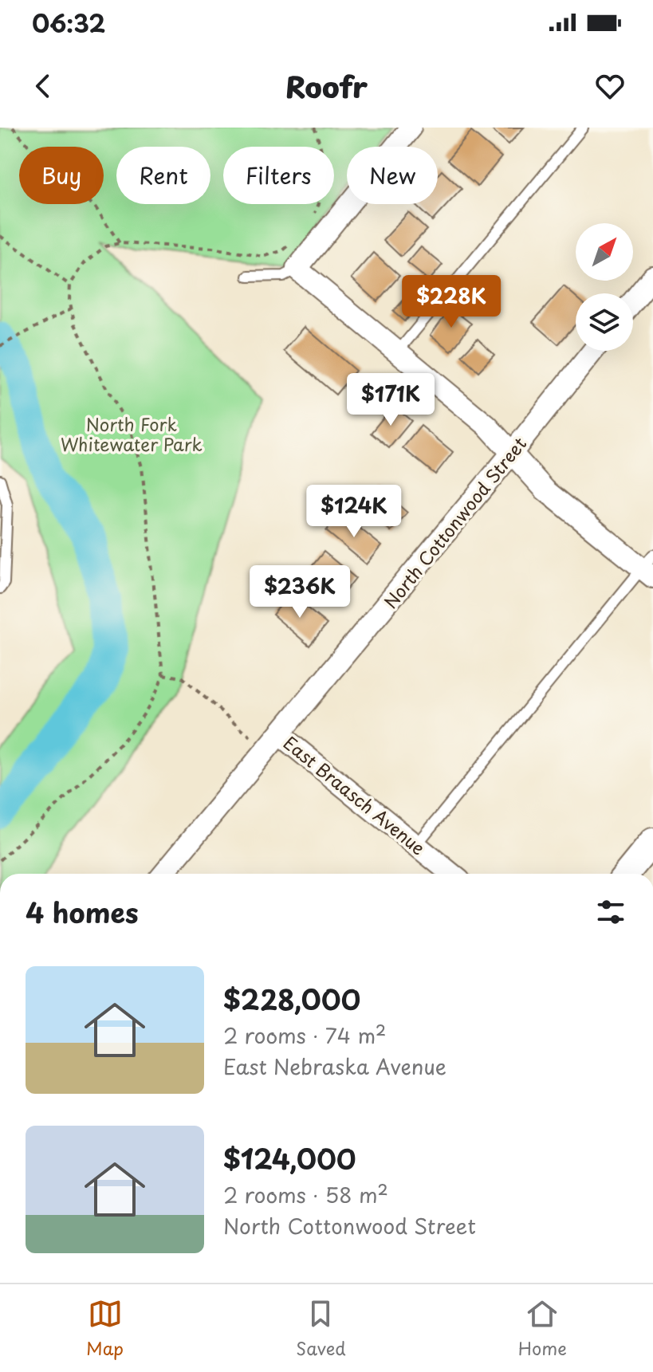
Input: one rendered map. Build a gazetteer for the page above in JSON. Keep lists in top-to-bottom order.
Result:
{
  "streets": {
    "street": ["North Cottonwood Street", "East Braasch Avenue"]
  },
  "crossings": [
    ["North Cottonwood Street", "East Braasch Avenue"]
  ],
  "parks": ["North Fork Whitewater Park"],
  "north": "top right",
  "page": {
    "status": "06:32",
    "header": "Roofr",
    "chip": [
      "Buy",
      "Rent",
      "Filters",
      "New"
    ],
    "price": [
      "$228K",
      "$171K",
      "$124K",
      "$236K"
    ],
    "heading": "4 homes",
    "list": [
      {
        "name": "$228,000",
        "note": "2 rooms · 74 m² · East Nebraska Avenue"
      },
      {
        "name": "$124,000",
        "note": "2 rooms · 58 m² · North Cottonwood Street"
      }
    ],
    "tabs": ["Map", "Saved", "Home"]
  }
}
